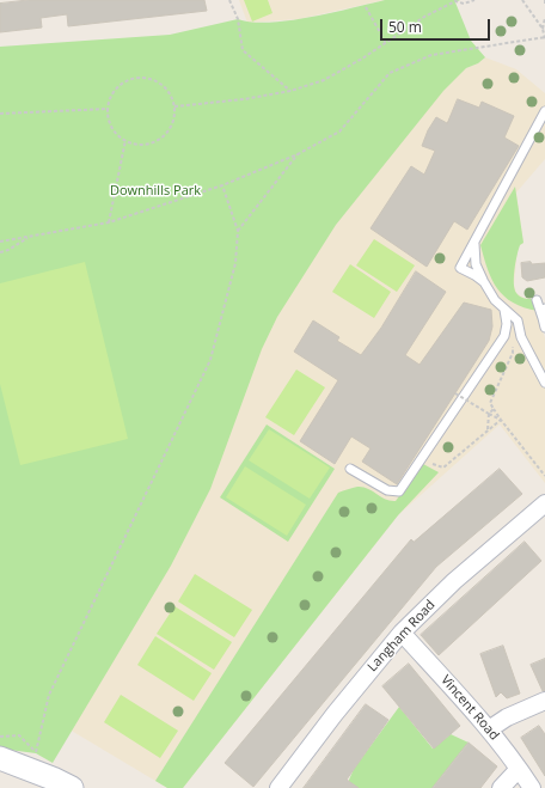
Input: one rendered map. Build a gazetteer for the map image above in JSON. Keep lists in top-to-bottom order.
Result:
{
  "streets": {
    "street": ["Langham Road", "Vincent Road"]
  },
  "crossings": [
    ["Langham Road", "Vincent Road"]
  ],
  "parks": ["Downhills Park"],
  "scale_bar": "50 m"
}
